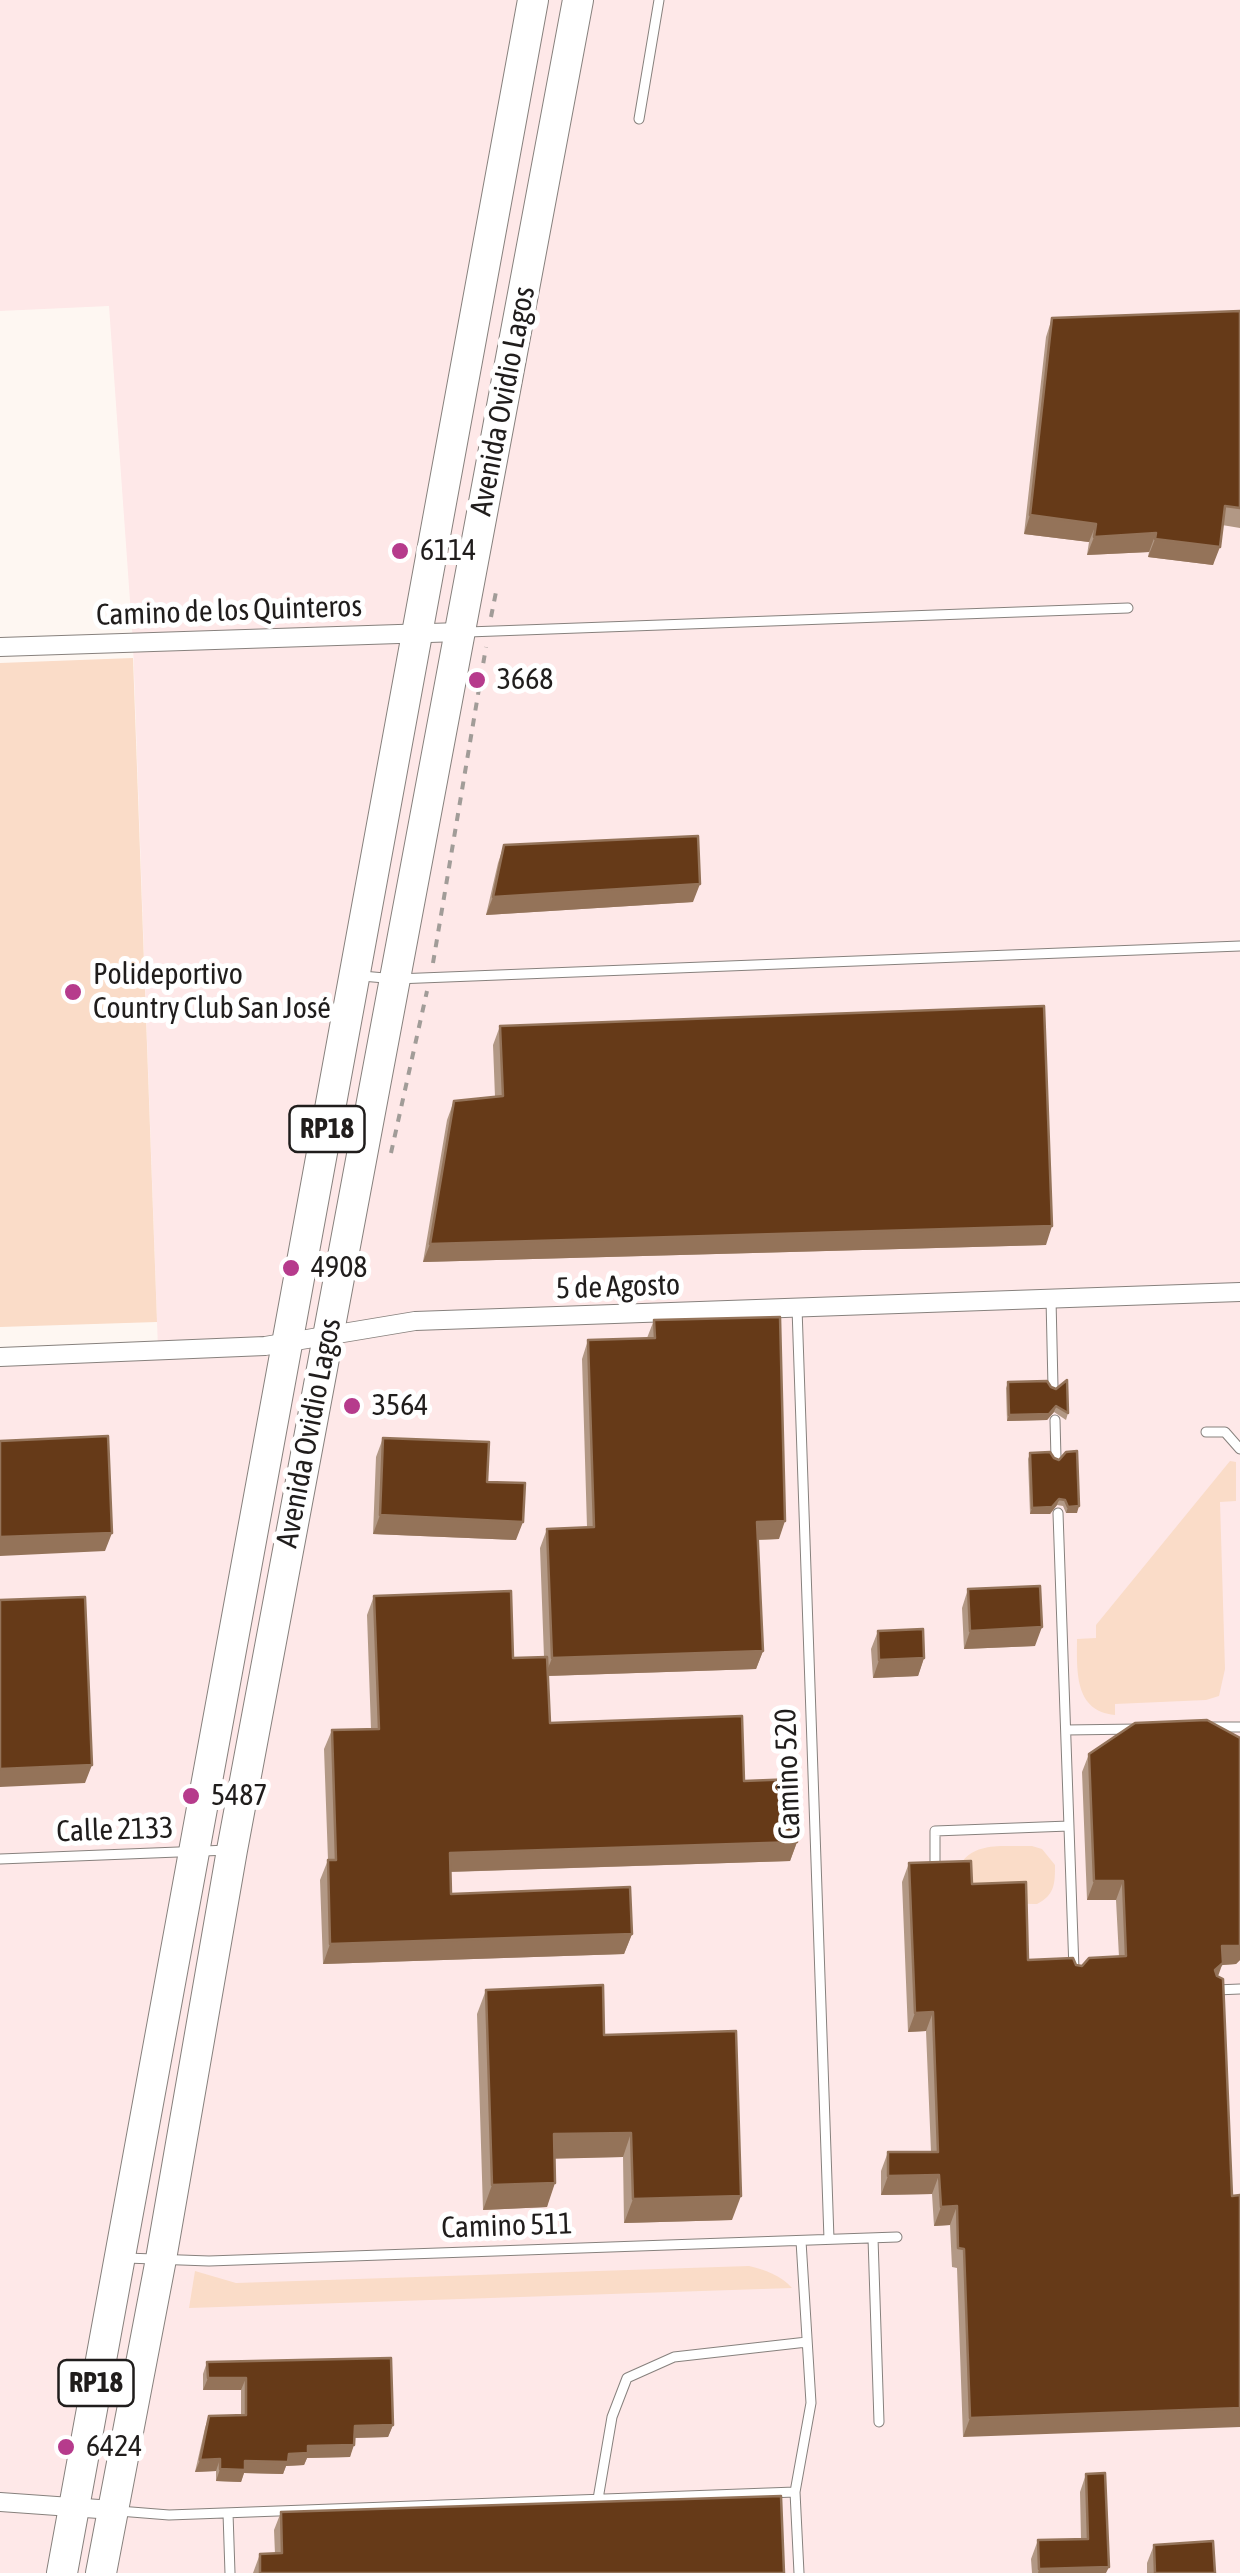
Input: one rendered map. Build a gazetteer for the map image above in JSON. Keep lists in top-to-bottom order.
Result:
{
  "streets": {
    "main road": ["Avenida Ovidio Lagos", "RP18"],
    "street": ["Camino de los Quinteros", "5 de Agosto"],
    "lane": ["Camino 520", "Calle 2133", "Camino 511"]
  },
  "crossings": [
    ["Avenida Ovidio Lagos", "Camino de los Quinteros"],
    ["Avenida Ovidio Lagos", "5 de Agosto"],
    ["Avenida Ovidio Lagos", "Calle 2133"],
    ["Avenida Ovidio Lagos", "Camino 511"],
    ["5 de Agosto", "Camino 520"],
    ["Camino 520", "Camino 511"]
  ],
  "places": [
    "6114",
    "3668",
    "Polideportivo Country Club San José",
    "4908",
    "3564",
    "5487",
    "6424"
  ]
}
